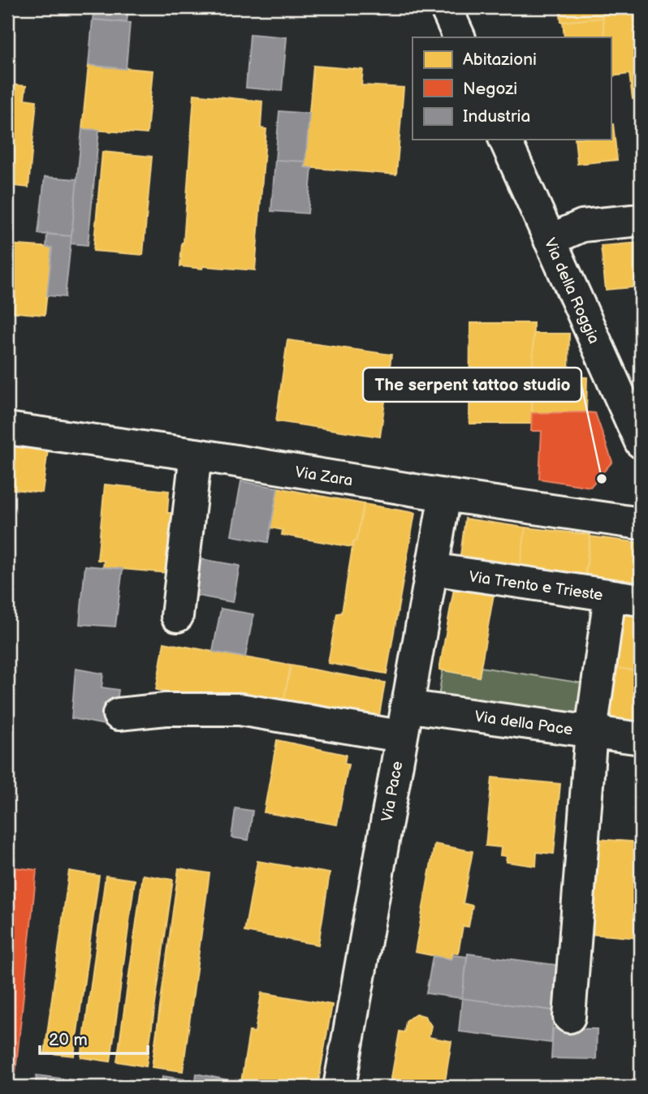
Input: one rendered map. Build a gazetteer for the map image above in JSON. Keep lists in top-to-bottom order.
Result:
{
  "streets": {
    "street": [
      "Via della Roggia",
      "Via Zara",
      "Via Trento e Trieste",
      "Via della Pace",
      "Via Pace"
    ]
  },
  "crossings": [
    ["Via Zara", "Via Pace"],
    ["Via Trento e Trieste", "Via Pace"],
    ["Via della Pace", "Via Pace"]
  ],
  "places": ["The serpent tattoo studio"],
  "legend": ["Abitazioni", "Negozi", "Industria"],
  "scale_bar": "20 m"
}
